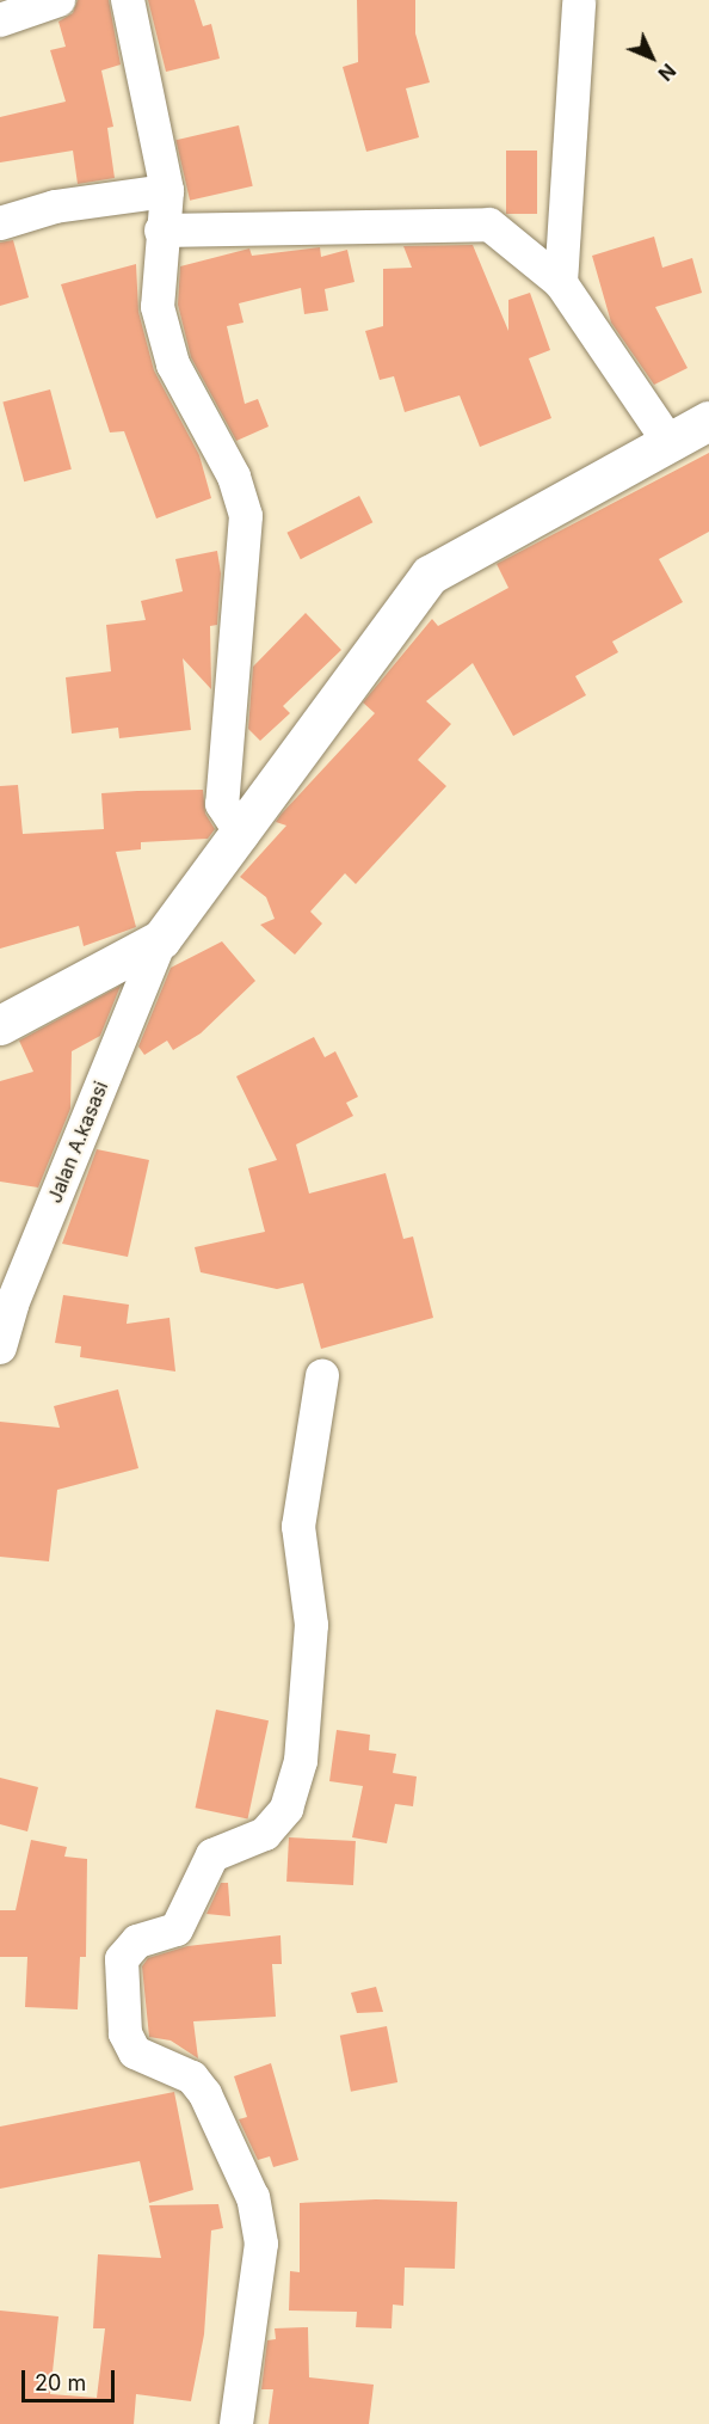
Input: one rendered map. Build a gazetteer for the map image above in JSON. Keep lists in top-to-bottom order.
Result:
{
  "streets": {
    "street": ["Jalan A.kasasi"]
  },
  "scale_bar": "20 m",
  "north": "bottom right"
}
